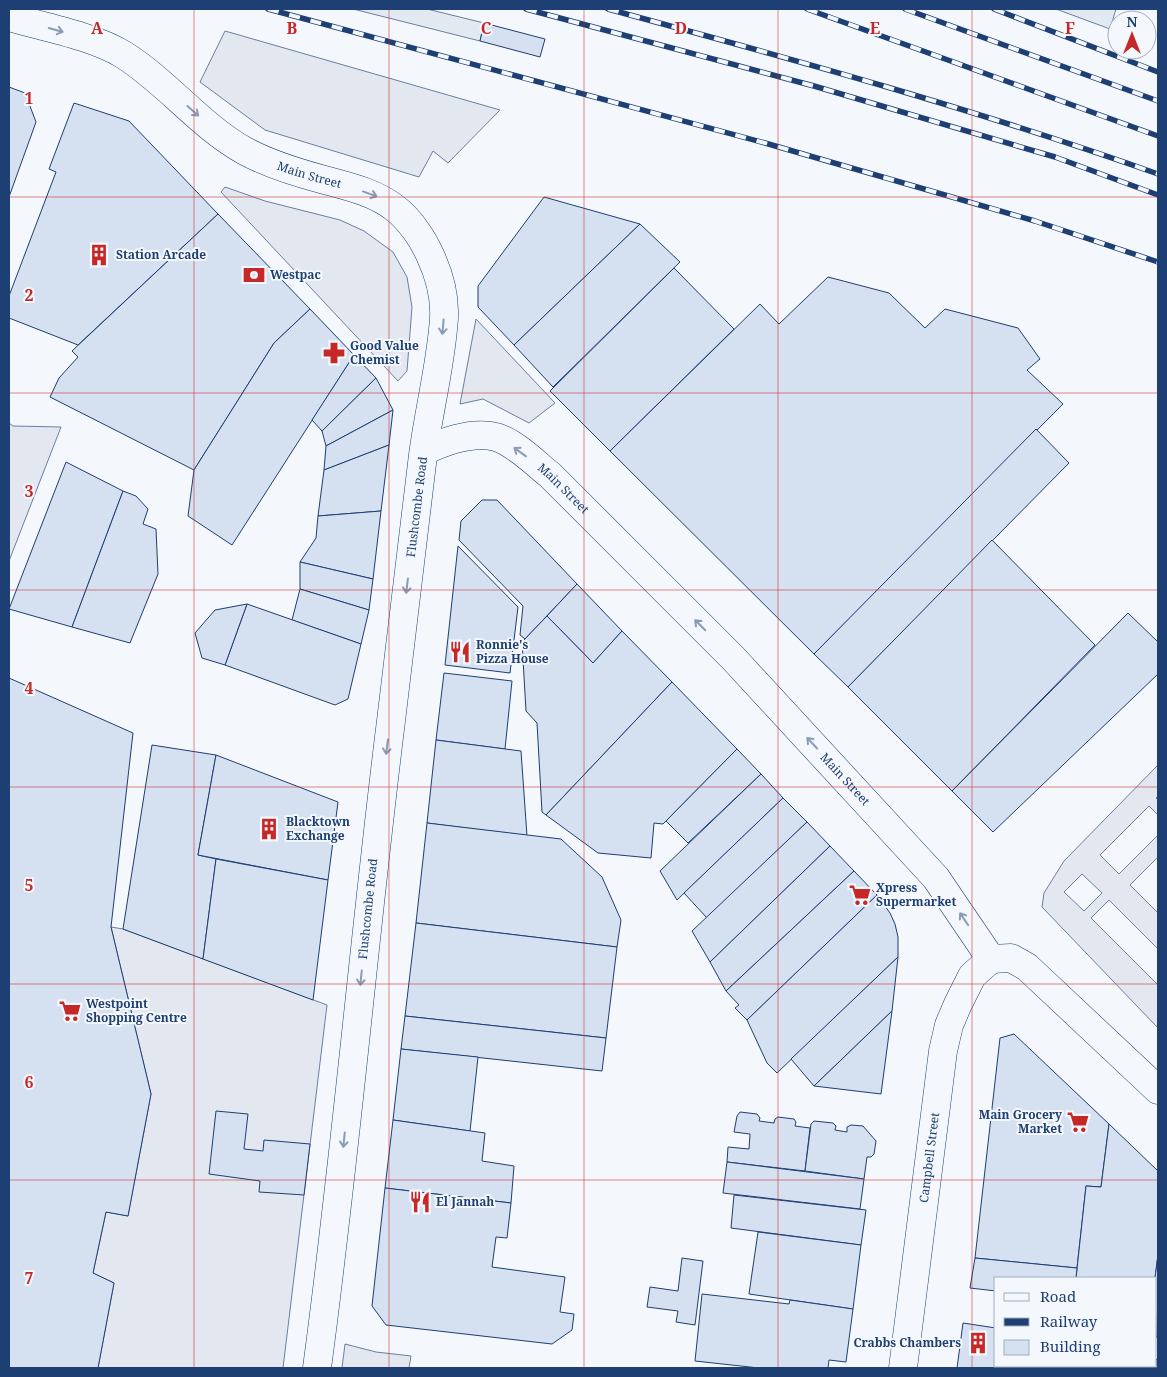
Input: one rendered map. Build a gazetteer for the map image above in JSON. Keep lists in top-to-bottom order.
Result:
{
  "streets": {
    "street": ["Main Street", "Flushcombe Road", "Campbell Street"]
  },
  "crossings": [
    ["Main Street", "Flushcombe Road"],
    ["Main Street", "Campbell Street"]
  ],
  "one_way": ["Flushcombe Road"],
  "places": {
    "building": ["Station Arcade", "Blacktown Exchange", "Crabbs Chambers"],
    "bank": ["Westpac"],
    "pharmacy": ["Good Value Chemist"],
    "restaurant": ["Ronnie's Pizza House", "El Jannah"],
    "supermarket": ["Xpress Supermarket", "Westpoint Shopping Centre", "Main Grocery Market"]
  },
  "legend": ["Road", "Railway", "Building"],
  "north": "top",
  "grid": {
    "columns": [
      "A",
      "B",
      "C",
      "D",
      "E",
      "F"
    ],
    "rows": [
      "1",
      "2",
      "3",
      "4",
      "5",
      "6",
      "7"
    ]
  }
}
